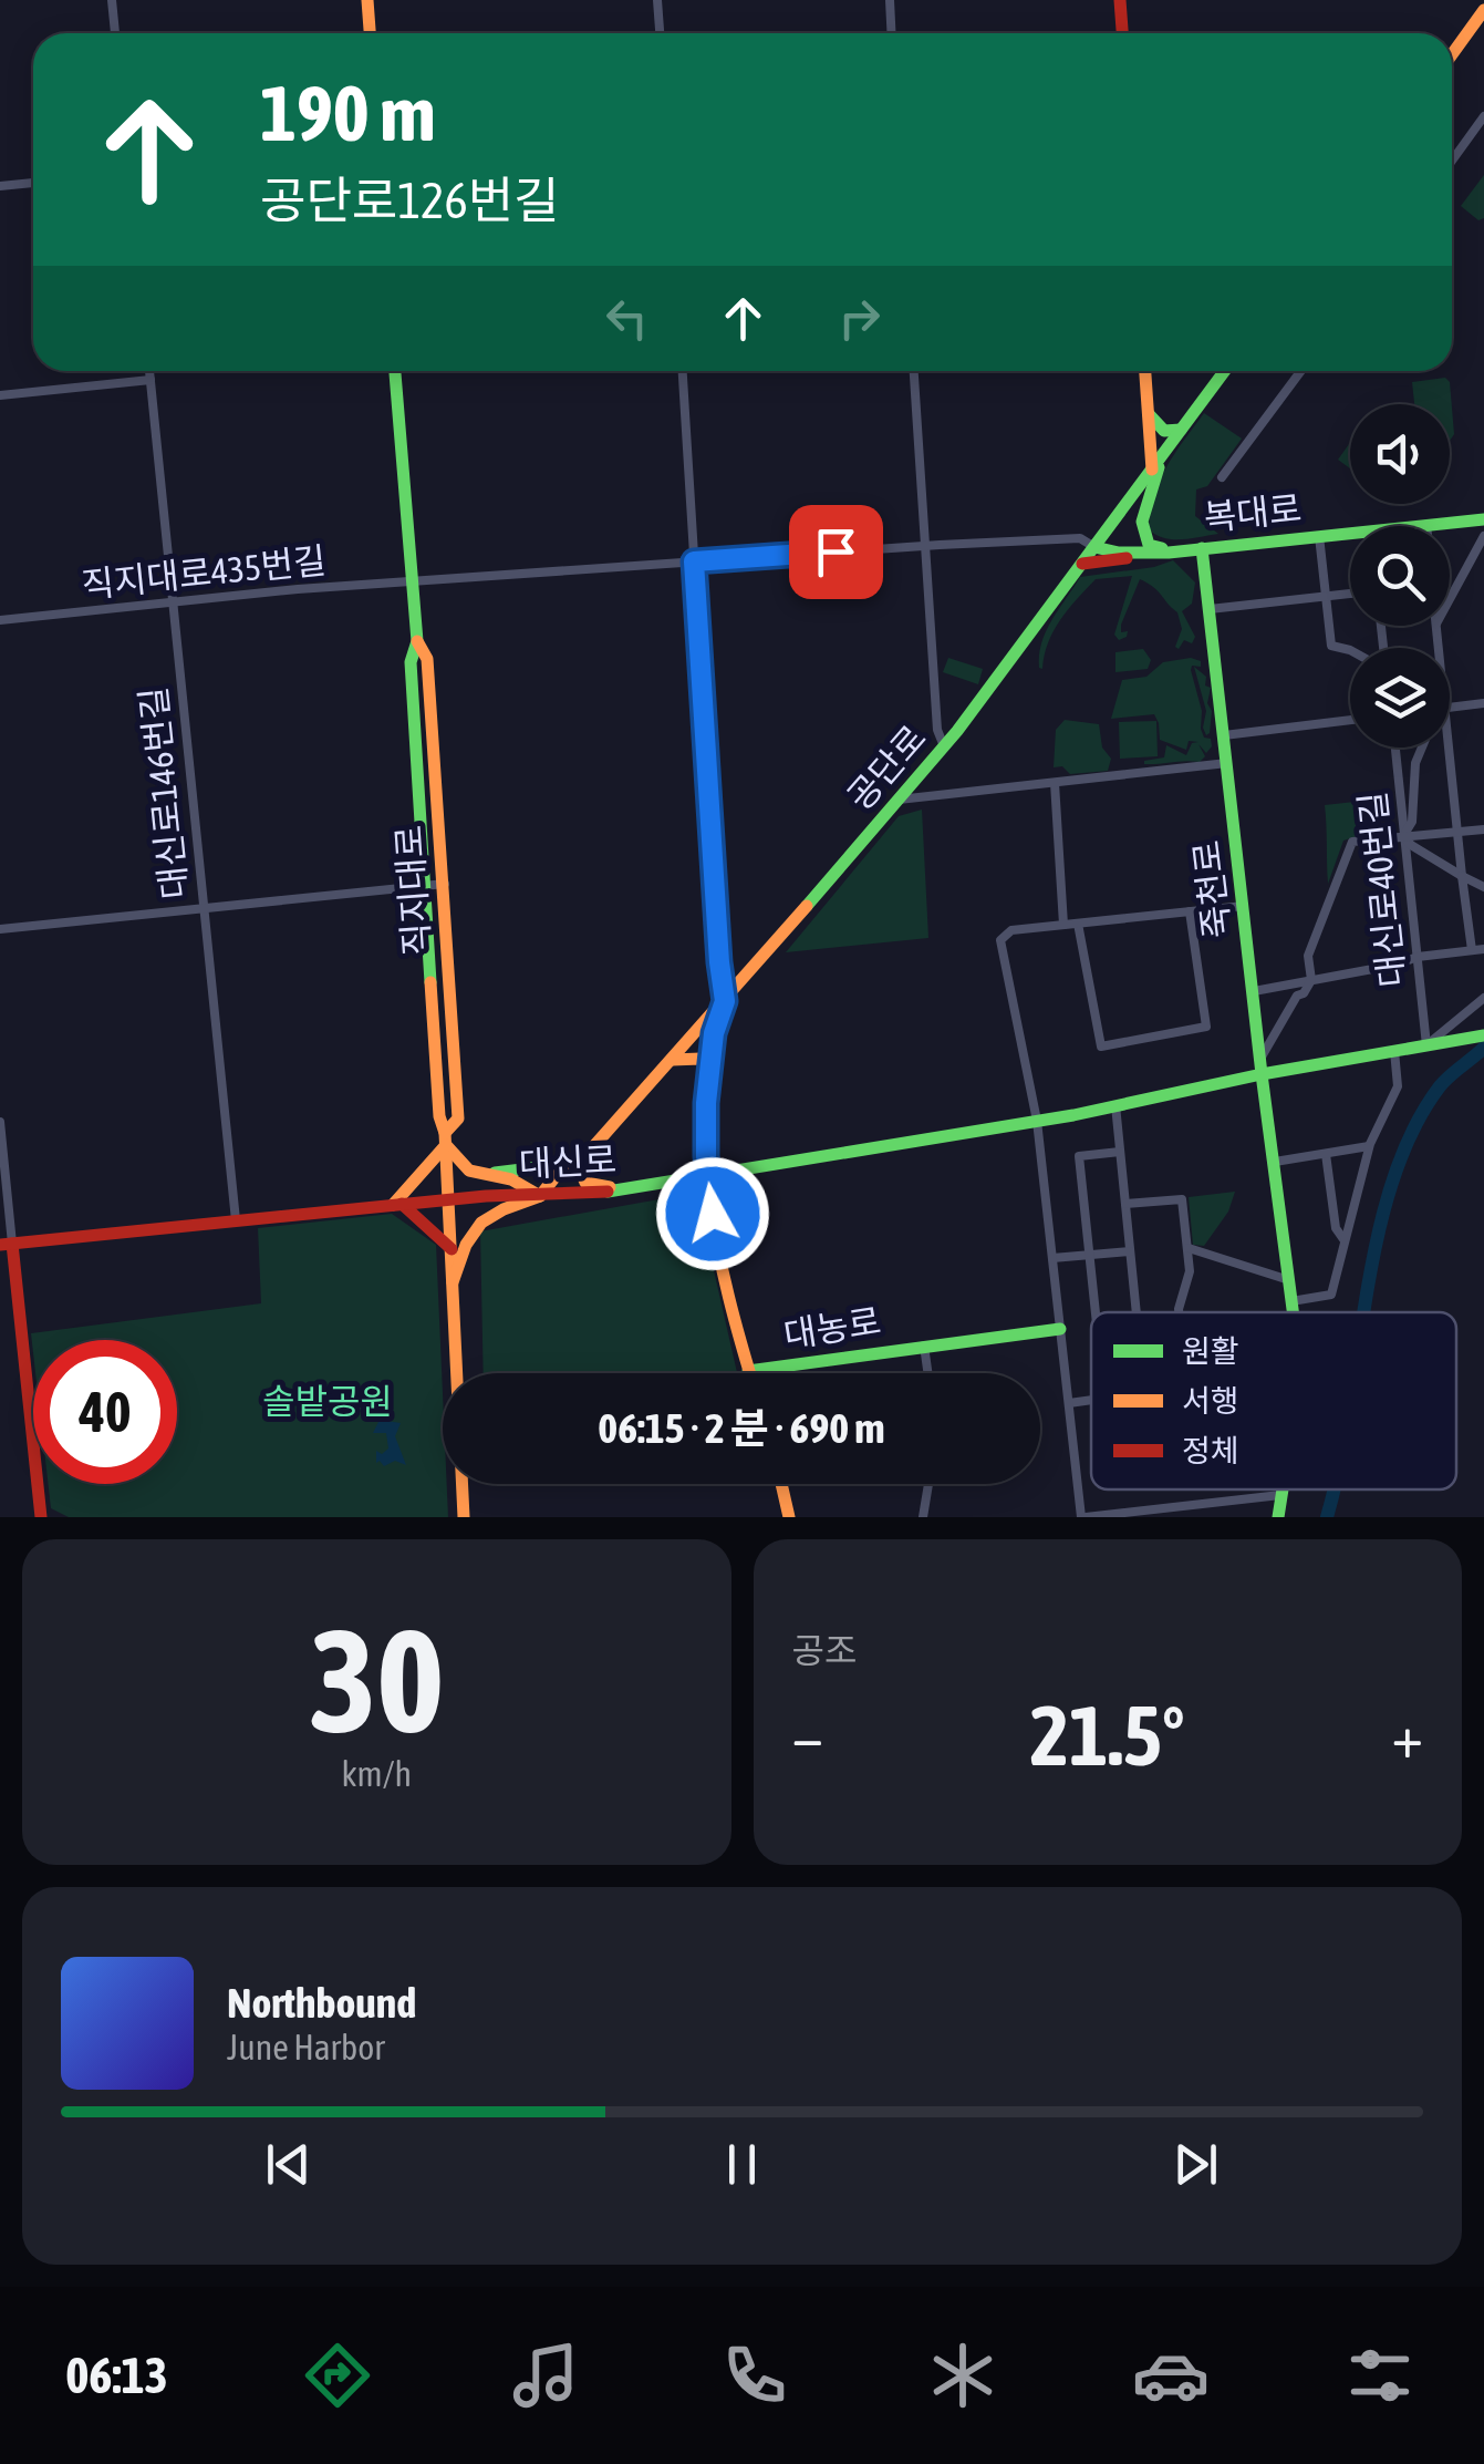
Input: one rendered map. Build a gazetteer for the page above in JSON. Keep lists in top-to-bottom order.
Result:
{
  "streets": {
    "street": [
      "복대로",
      "직지대로435번길",
      "공단로",
      "대신로146번길",
      "죽천로",
      "대신로40번길",
      "직지대로",
      "대신로",
      "대농로"
    ]
  },
  "crossings": [
    ["복대로", "직지대로435번길"],
    ["복대로", "공단로"],
    ["복대로", "죽천로"],
    ["직지대로435번길", "공단로"],
    ["직지대로435번길", "대신로146번길"],
    ["직지대로435번길", "직지대로"],
    ["공단로", "대농로"],
    ["대신로146번길", "대신로"],
    ["죽천로", "대신로"],
    ["대신로40번길", "대신로"],
    ["직지대로", "대신로"],
    ["대신로", "대농로"]
  ],
  "parks": ["솔밭공원"],
  "legend": ["원활", "서행", "정체"],
  "page": {
    "turn": ["190 m", "공단로126번길"],
    "limit": "40",
    "trip": "06:15 · 2 분 · 690 m",
    "tile": [
      ["30", "km/h"],
      "공조"
    ],
    "heat": ["−", "21.5°", "+"],
    "song": ["Northbound", "June Harbor"],
    "tabs": "06:13"
  }
}
